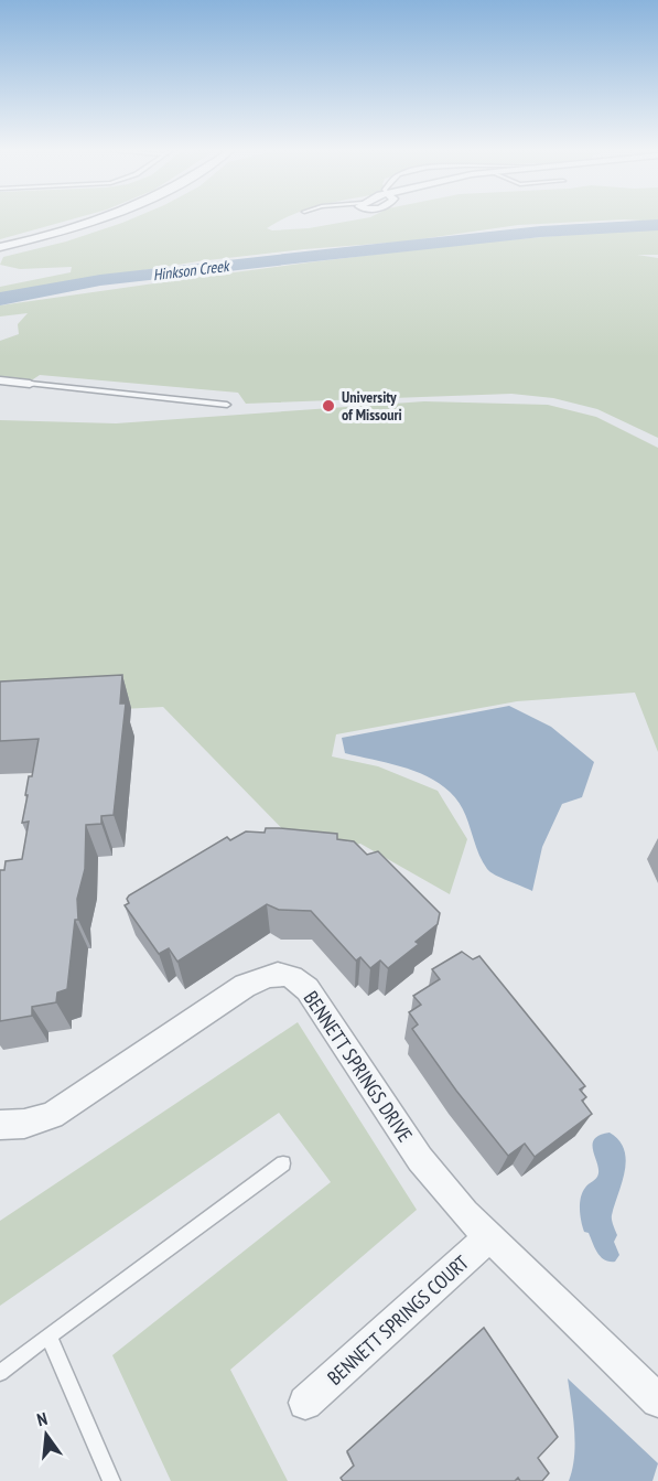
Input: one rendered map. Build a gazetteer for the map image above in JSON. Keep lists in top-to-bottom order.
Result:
{
  "streets": {
    "street": ["BENNETT SPRINGS DRIVE", "BENNETT SPRINGS COURT"]
  },
  "crossings": [
    ["BENNETT SPRINGS DRIVE", "BENNETT SPRINGS COURT"]
  ],
  "water": ["Hinkson Creek"],
  "places": ["University of Missouri"],
  "north": "top"
}
